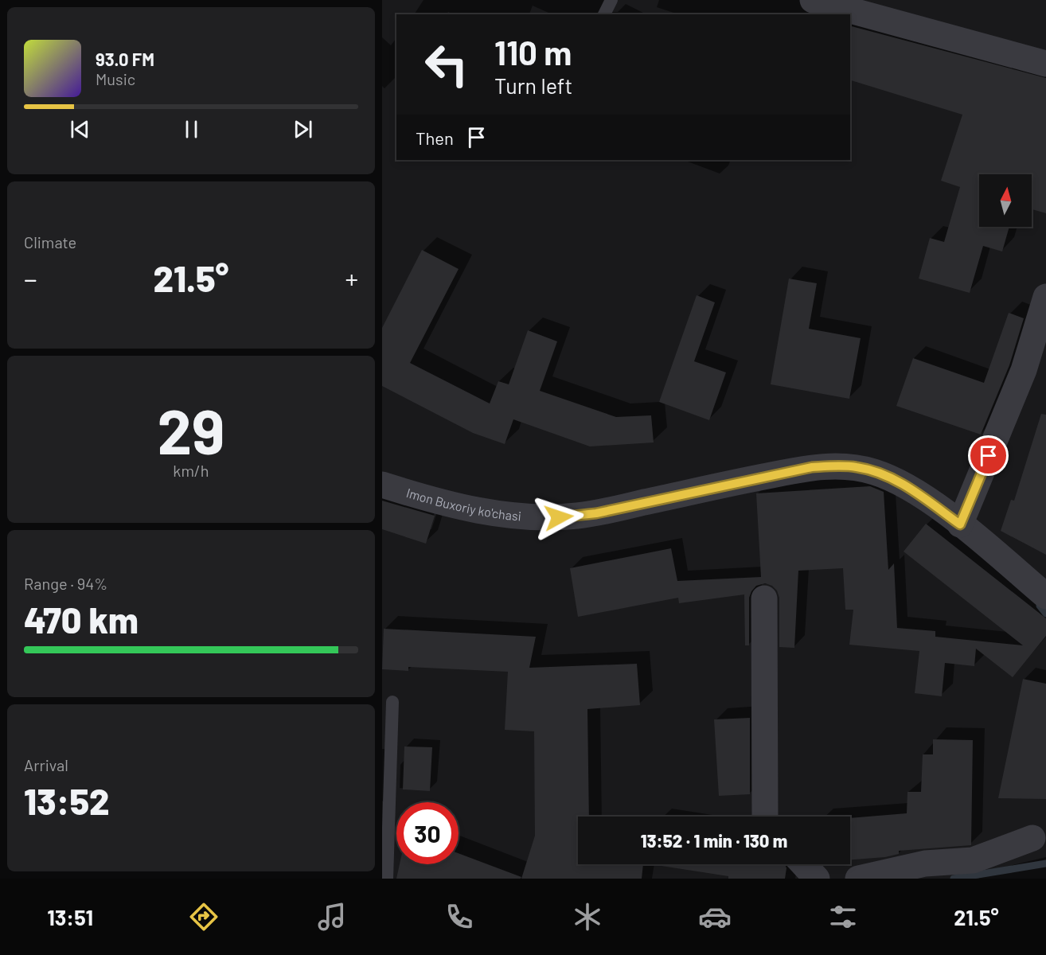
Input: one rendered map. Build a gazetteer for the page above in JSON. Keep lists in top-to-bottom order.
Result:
{
  "streets": {
    "street": ["Imon Buxoriy ko'chasi"]
  },
  "north": "top",
  "page": {
    "turn": ["110 m", "Turn left"],
    "song": ["93.0 FM", "Music"],
    "then": "Then",
    "tile": [
      "Climate",
      ["29", "km/h"],
      ["Range · 94%", "470 km"],
      ["Arrival", "13:52"]
    ],
    "heat": ["−", "21.5°", "+"],
    "limit": "30",
    "trip": "13:52 · 1 min · 130 m",
    "tabs": ["13:51", "21.5°"]
  }
}
